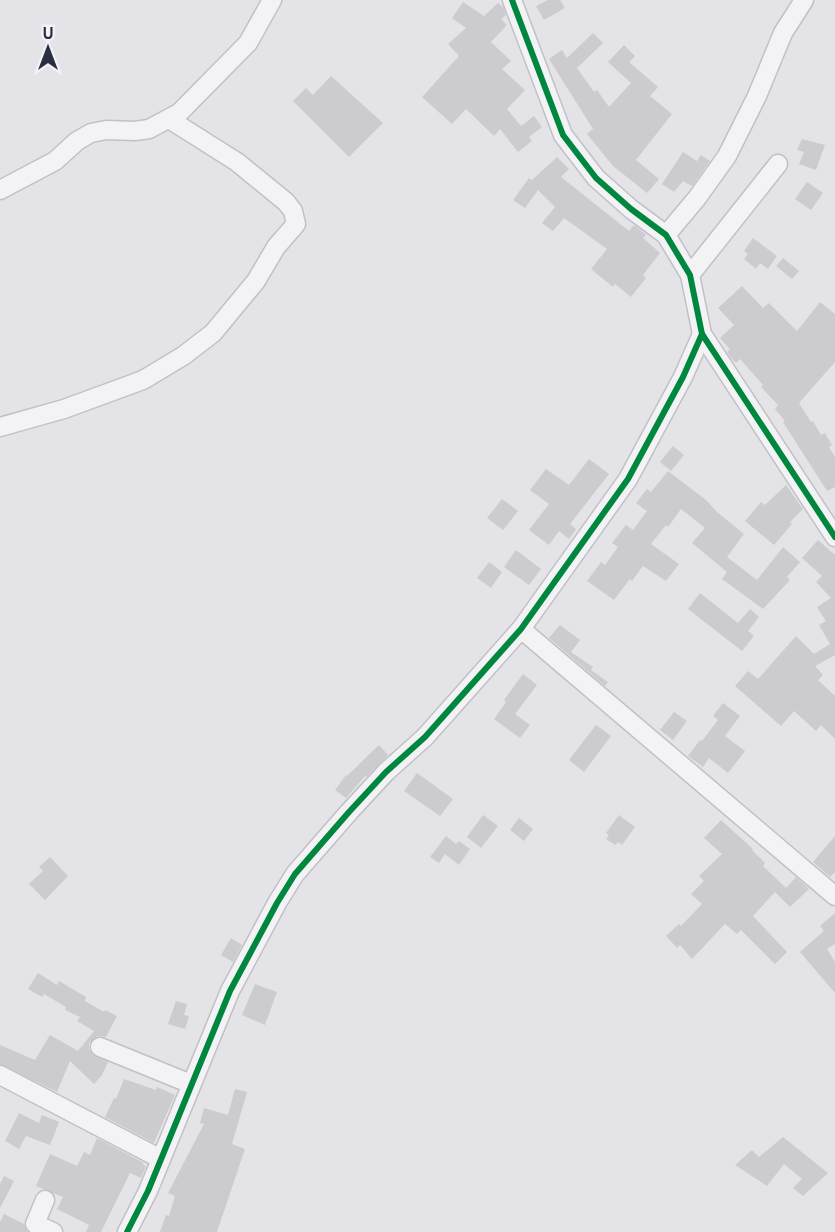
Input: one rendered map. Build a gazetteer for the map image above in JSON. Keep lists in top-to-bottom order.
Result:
{
  "north": "top"
}
